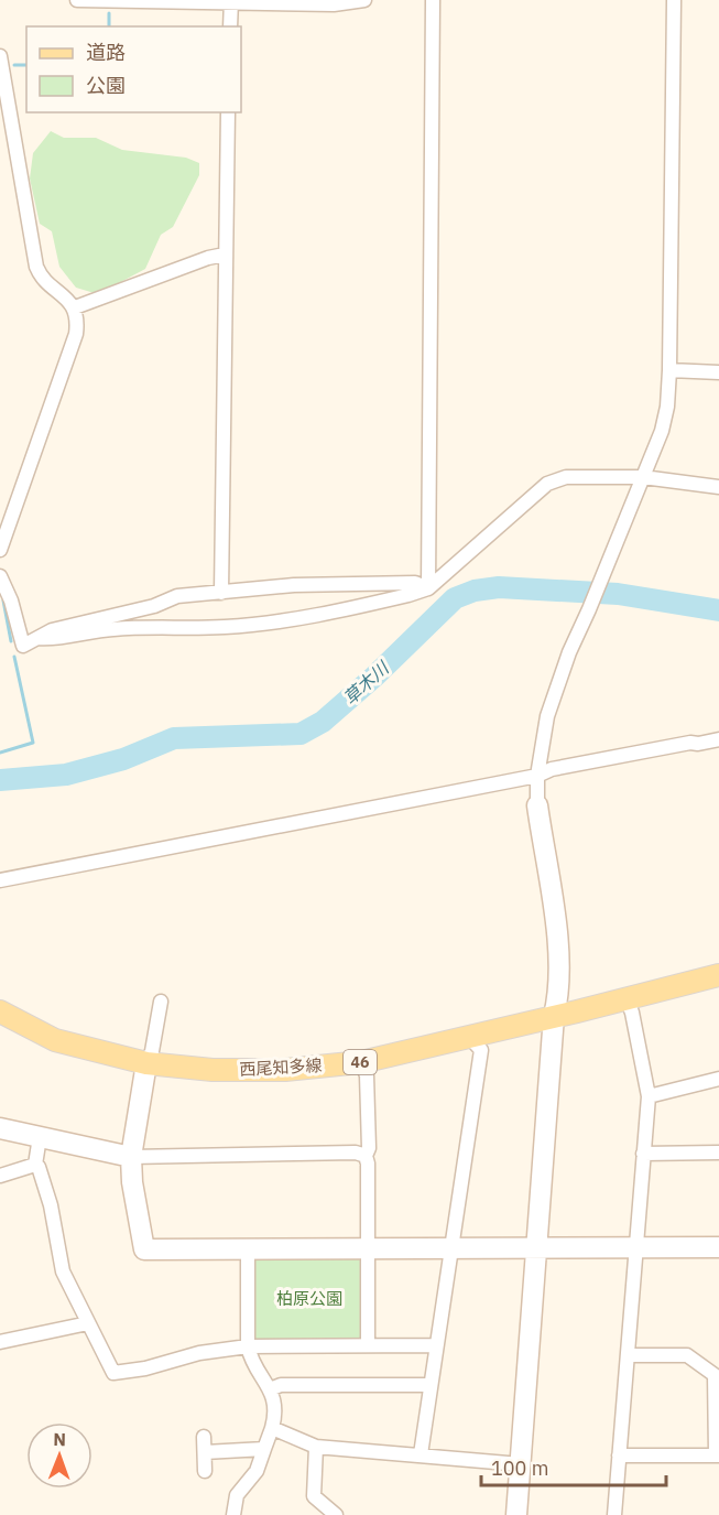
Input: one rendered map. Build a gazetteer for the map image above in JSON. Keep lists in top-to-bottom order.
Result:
{
  "streets": {
    "main road": ["46", "西尾知多線"]
  },
  "water": ["草木川"],
  "parks": ["柏原公園"],
  "legend": ["道路", "公園"],
  "scale_bar": "100 m",
  "north": "top"
}
